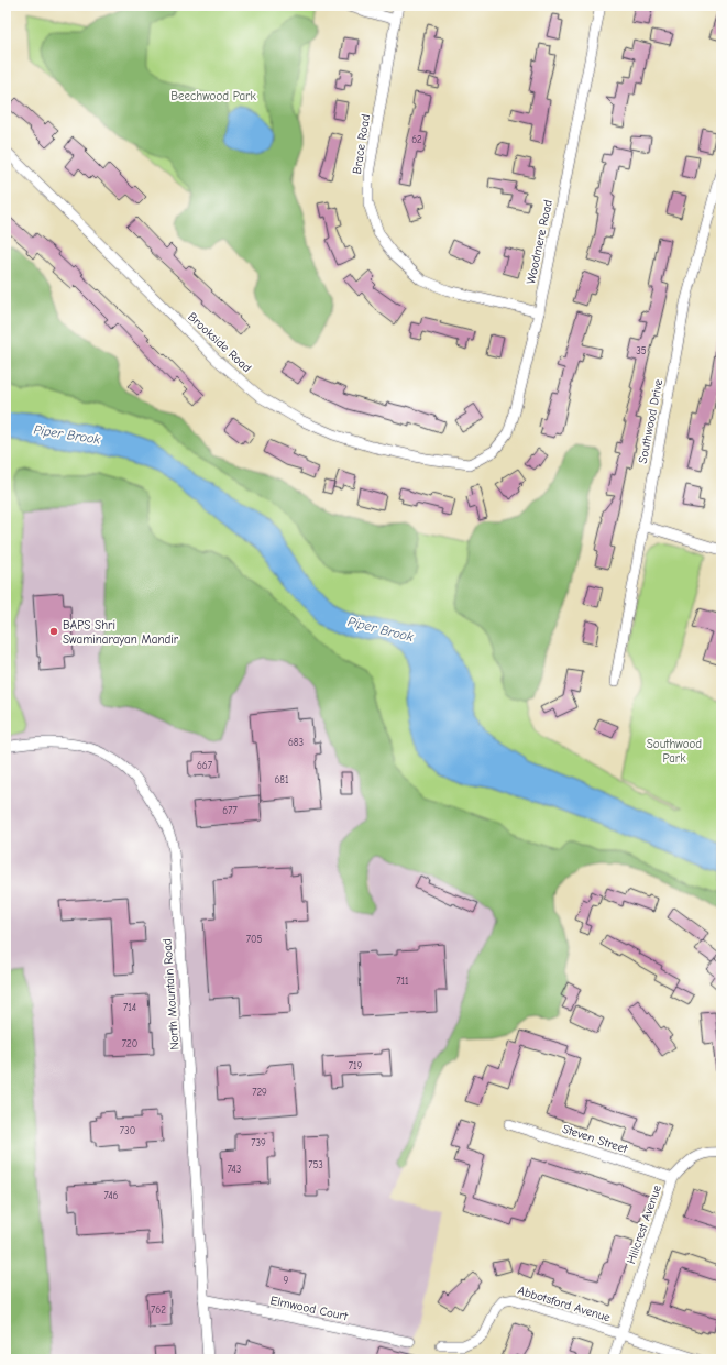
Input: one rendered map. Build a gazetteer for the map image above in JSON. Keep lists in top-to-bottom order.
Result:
{
  "streets": {
    "street": [
      "Brace Road",
      "Woodmere Road",
      "Brookside Road",
      "Southwood Drive",
      "North Mountain Road",
      "Steven Street",
      "Hillcrest Avenue",
      "Abbotsford Avenue",
      "Elmwood Court"
    ]
  },
  "crossings": [
    ["Brace Road", "Woodmere Road"],
    ["Woodmere Road", "Brookside Road"],
    ["North Mountain Road", "Elmwood Court"],
    ["Steven Street", "Hillcrest Avenue"],
    ["Hillcrest Avenue", "Abbotsford Avenue"]
  ],
  "water": ["Piper Brook"],
  "parks": ["Beechwood Park", "Southwood Park"],
  "places": ["BAPS Shri Swaminarayan Mandir"],
  "house_numbers": [
    "62",
    "35",
    "683",
    "667",
    "681",
    "677",
    "705",
    "711",
    "714",
    "720",
    "719",
    "729",
    "730",
    "739",
    "753",
    "743",
    "746",
    "9",
    "762"
  ]
}
